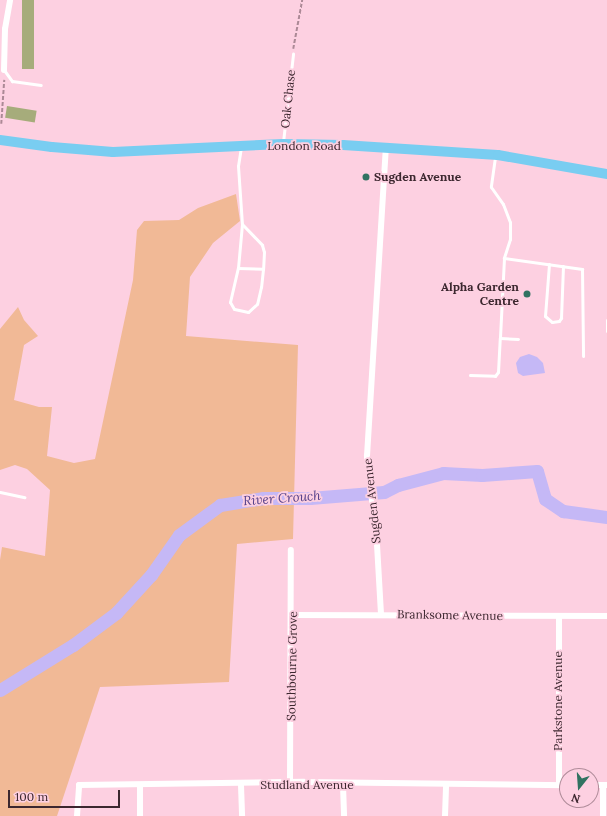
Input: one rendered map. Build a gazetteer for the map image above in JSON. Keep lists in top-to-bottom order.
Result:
{
  "streets": {
    "main road": ["London Road"],
    "street": [
      "Sugden Avenue",
      "Branksome Avenue",
      "Southbourne Grove",
      "Parkstone Avenue",
      "Studland Avenue"
    ],
    "lane": ["Oak Chase"]
  },
  "crossings": [
    ["Oak Chase", "London Road"],
    ["London Road", "Sugden Avenue"],
    ["Sugden Avenue", "Branksome Avenue"],
    ["Branksome Avenue", "Southbourne Grove"],
    ["Branksome Avenue", "Parkstone Avenue"],
    ["Southbourne Grove", "Studland Avenue"]
  ],
  "water": ["River Crouch"],
  "places": ["Sugden Avenue", "Alpha Garden Centre"],
  "scale_bar": "100 m",
  "north": "bottom"
}
